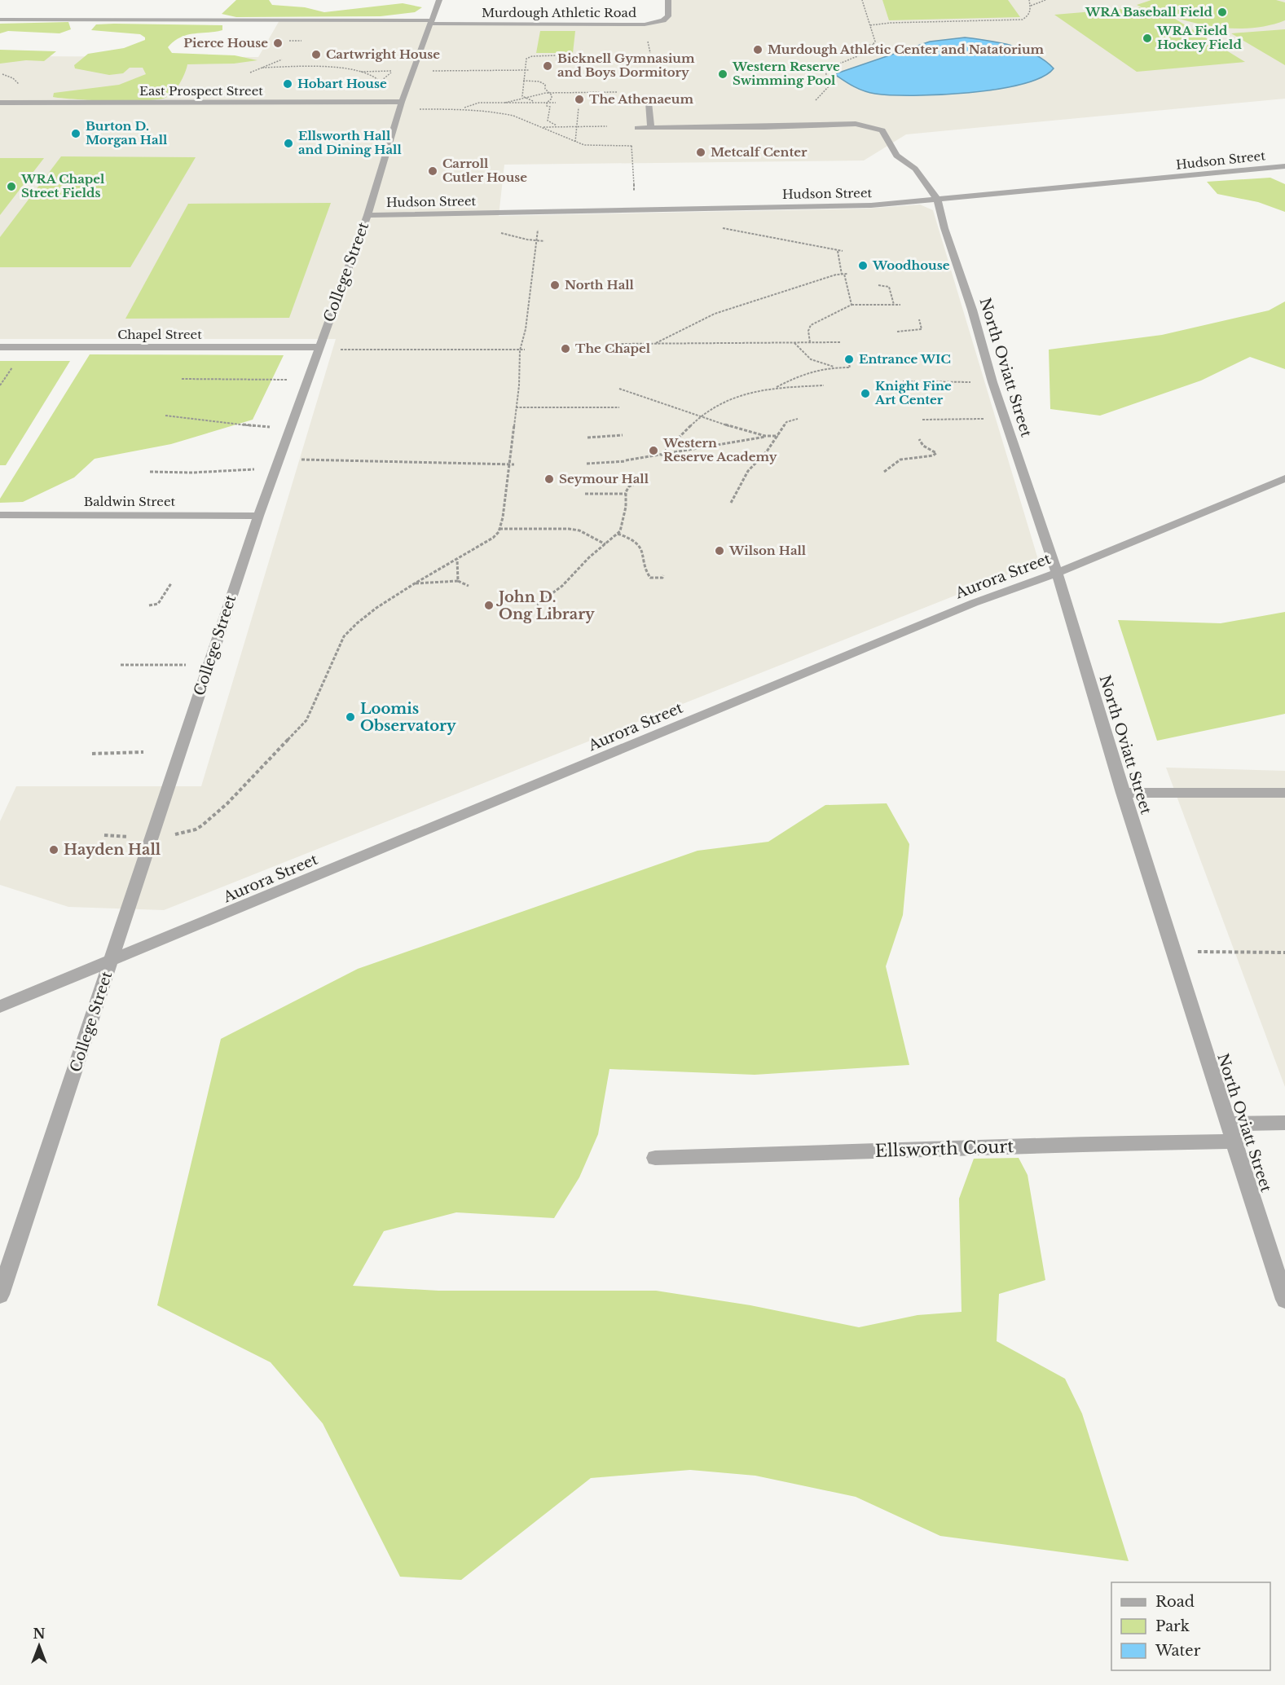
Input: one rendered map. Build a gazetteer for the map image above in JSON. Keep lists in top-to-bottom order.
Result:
{
  "streets": {
    "street": [
      "Murdough Athletic Road",
      "East Prospect Street",
      "Hudson Street",
      "College Street",
      "Chapel Street",
      "North Oviatt Street",
      "Baldwin Street",
      "Aurora Street",
      "Ellsworth Court"
    ]
  },
  "crossings": [
    ["Murdough Athletic Road", "College Street"],
    ["East Prospect Street", "College Street"],
    ["Hudson Street", "College Street"],
    ["Hudson Street", "North Oviatt Street"],
    ["College Street", "Chapel Street"],
    ["College Street", "Baldwin Street"],
    ["College Street", "Aurora Street"],
    ["North Oviatt Street", "Aurora Street"],
    ["North Oviatt Street", "Ellsworth Court"]
  ],
  "places": [
    "WRA Baseball Field",
    "WRA Field Hockey Field",
    "Pierce House",
    "Murdough Athletic Center and Natatorium",
    "Cartwright House",
    "Bicknell Gymnasium and Boys Dormitory",
    "Western Reserve Swimming Pool",
    "Hobart House",
    "The Athenaeum",
    "Burton D. Morgan Hall",
    "Ellsworth Hall and Dining Hall",
    "Metcalf Center",
    "Carroll Cutler House",
    "WRA Chapel Street Fields",
    "Woodhouse",
    "North Hall",
    "The Chapel",
    "Entrance WIC",
    "Knight Fine Art Center",
    "Western Reserve Academy",
    "Seymour Hall",
    "Wilson Hall",
    "John D. Ong Library",
    "Loomis Observatory",
    "Hayden Hall"
  ],
  "legend": ["Road", "Park", "Water"],
  "north": "top"
}
